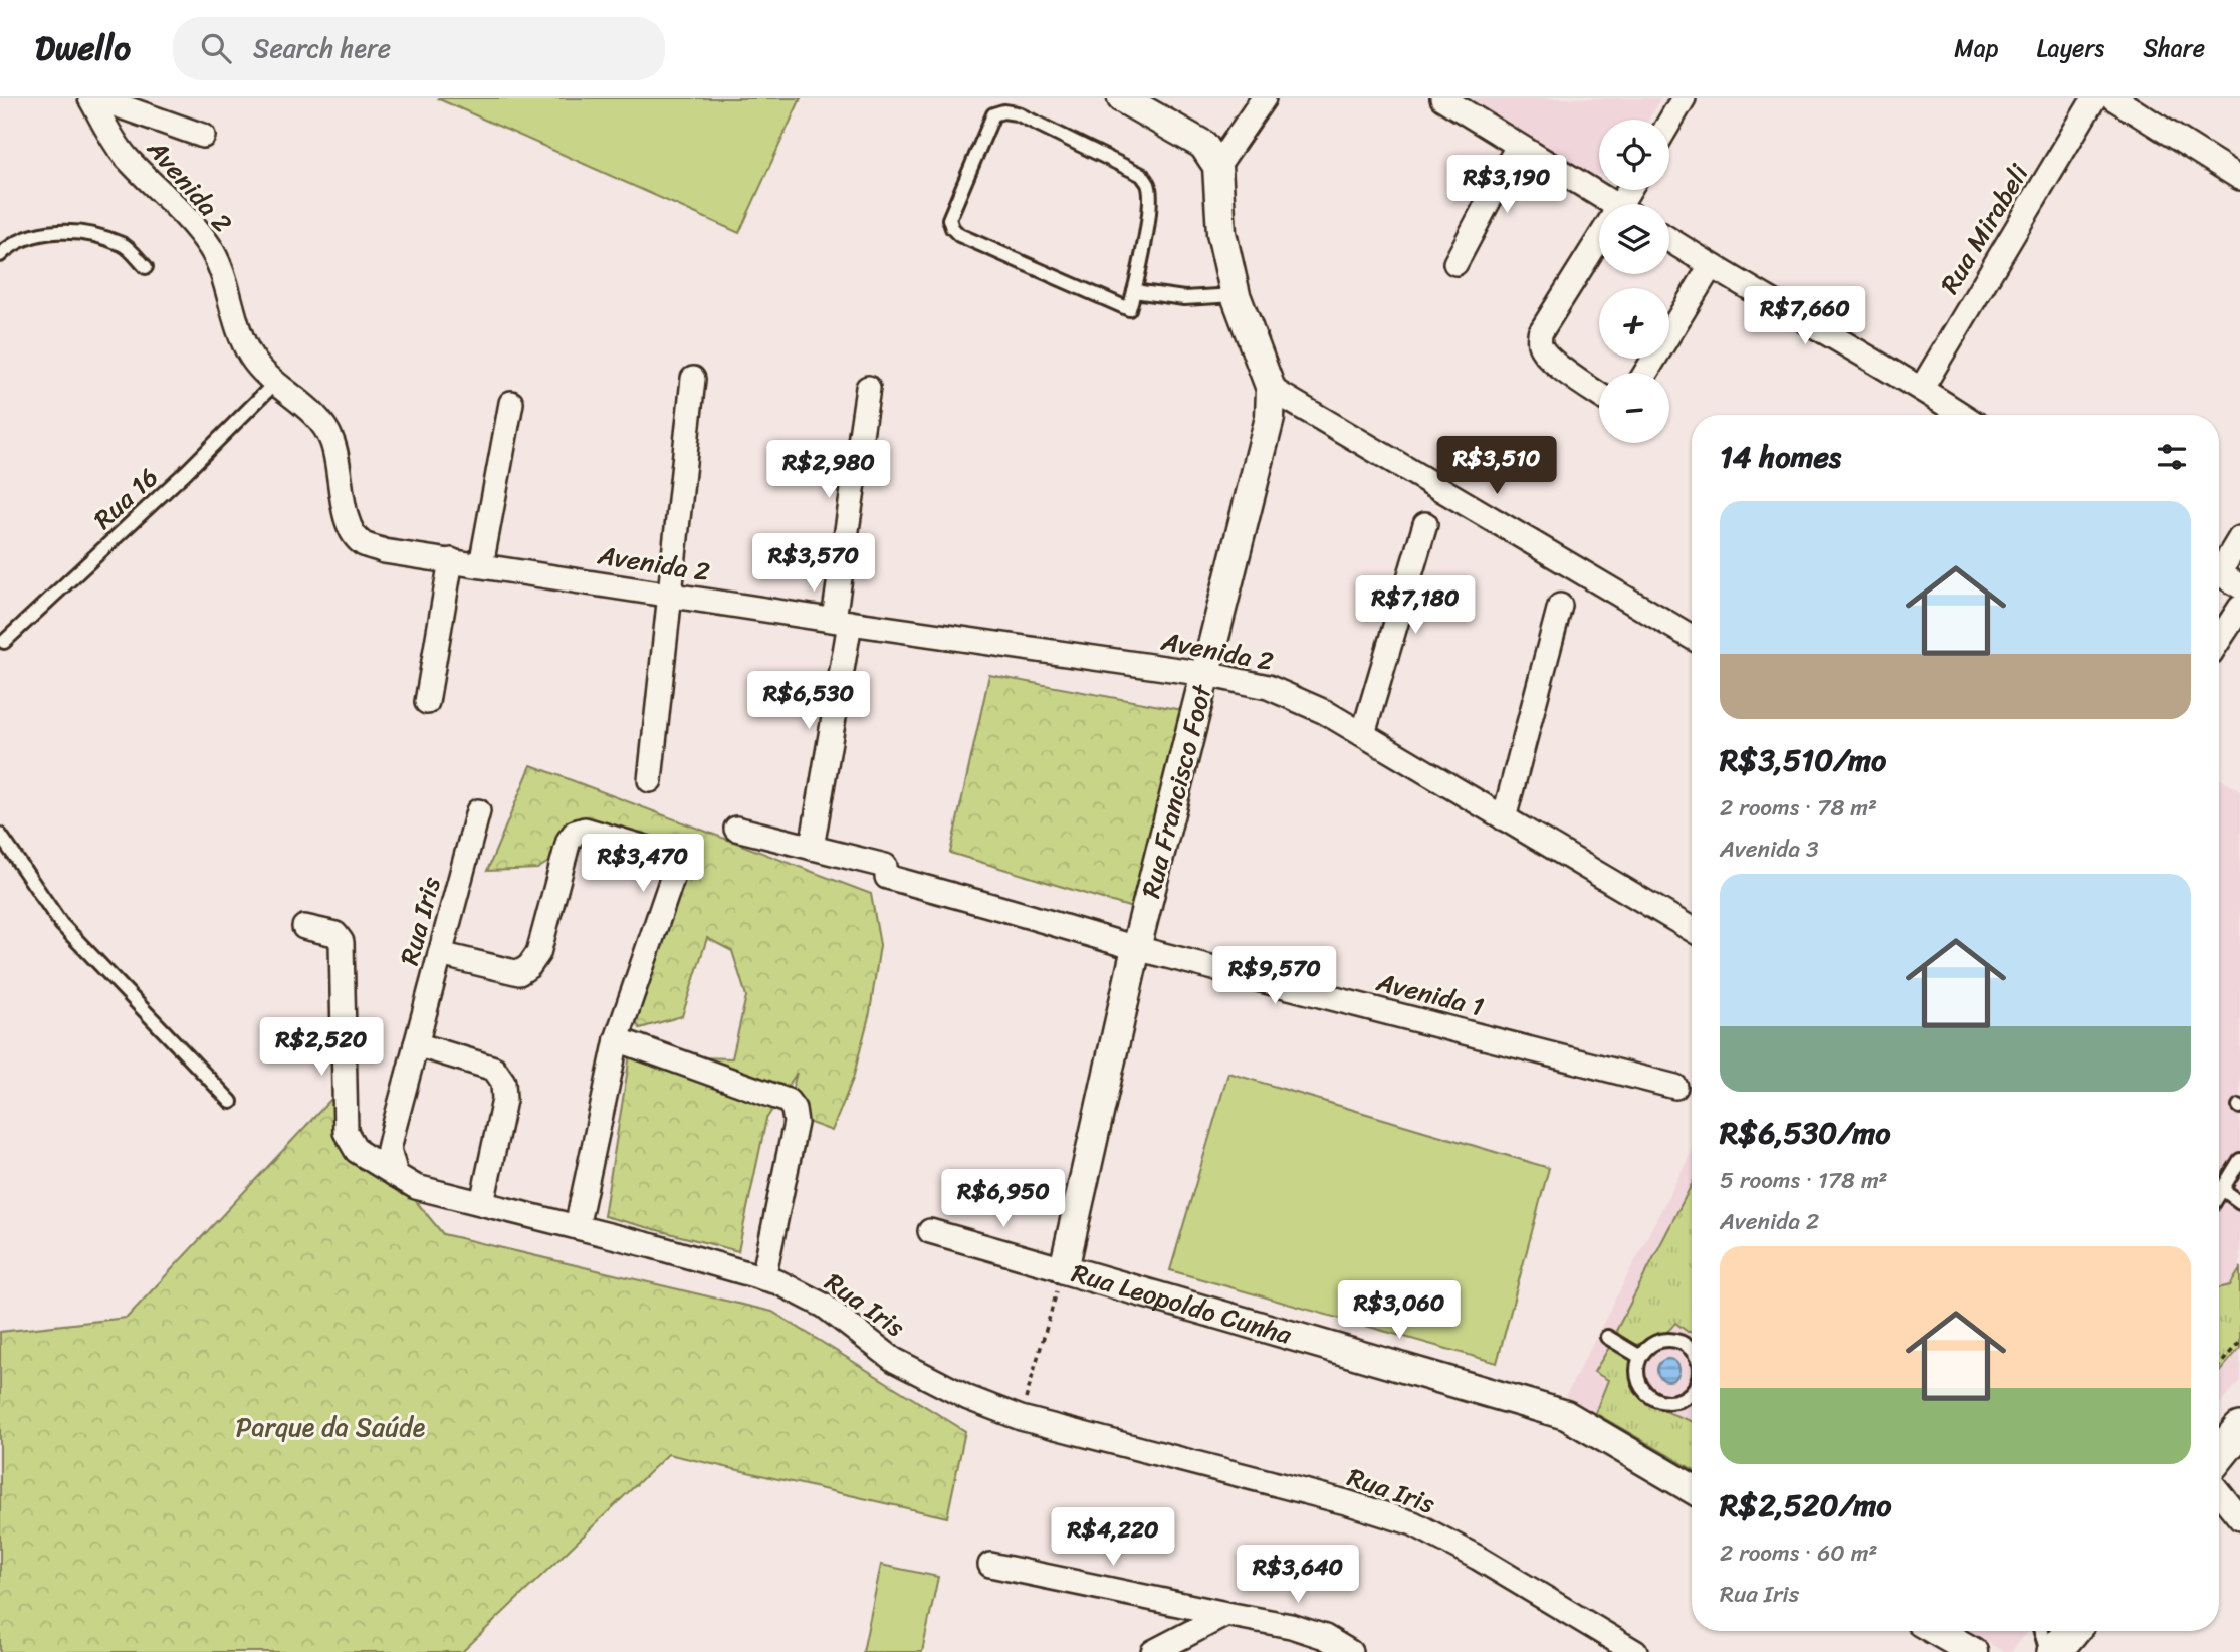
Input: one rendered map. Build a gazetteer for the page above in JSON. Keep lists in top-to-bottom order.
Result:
{
  "streets": {
    "street": [
      "Avenida 2",
      "Rua Mirabeli",
      "Rua Francisco Foot",
      "Rua Iris",
      "Avenida 1",
      "Rua Leopoldo Cunha"
    ],
    "lane": ["Rua 16"]
  },
  "crossings": [
    ["Avenida 2", "Rua 16"],
    ["Avenida 2", "Rua Francisco Foot"],
    ["Rua Francisco Foot", "Avenida 1"],
    ["Rua Francisco Foot", "Rua Leopoldo Cunha"]
  ],
  "parks": ["Parque da Saúde"],
  "page": {
    "header": "Dwello",
    "search": "Search here",
    "nav": ["Map", "Layers", "Share"],
    "map_buttons": ["+", "−"],
    "price": [
      "R$3,190",
      "R$7,660",
      "R$3,510",
      "R$2,980",
      "R$3,570",
      "R$7,180",
      "R$6,530",
      "R$3,470",
      "R$9,570",
      "R$2,520",
      "R$6,950",
      "R$3,060",
      "R$4,220",
      "R$3,640"
    ],
    "heading": "14 homes",
    "list": [
      {
        "name": "R$3,510/mo",
        "note": "2 rooms · 78 m² · Avenida 3"
      },
      {
        "name": "R$6,530/mo",
        "note": "5 rooms · 178 m² · Avenida 2"
      },
      {
        "name": "R$2,520/mo",
        "note": "2 rooms · 60 m² · Rua Iris"
      }
    ]
  }
}
